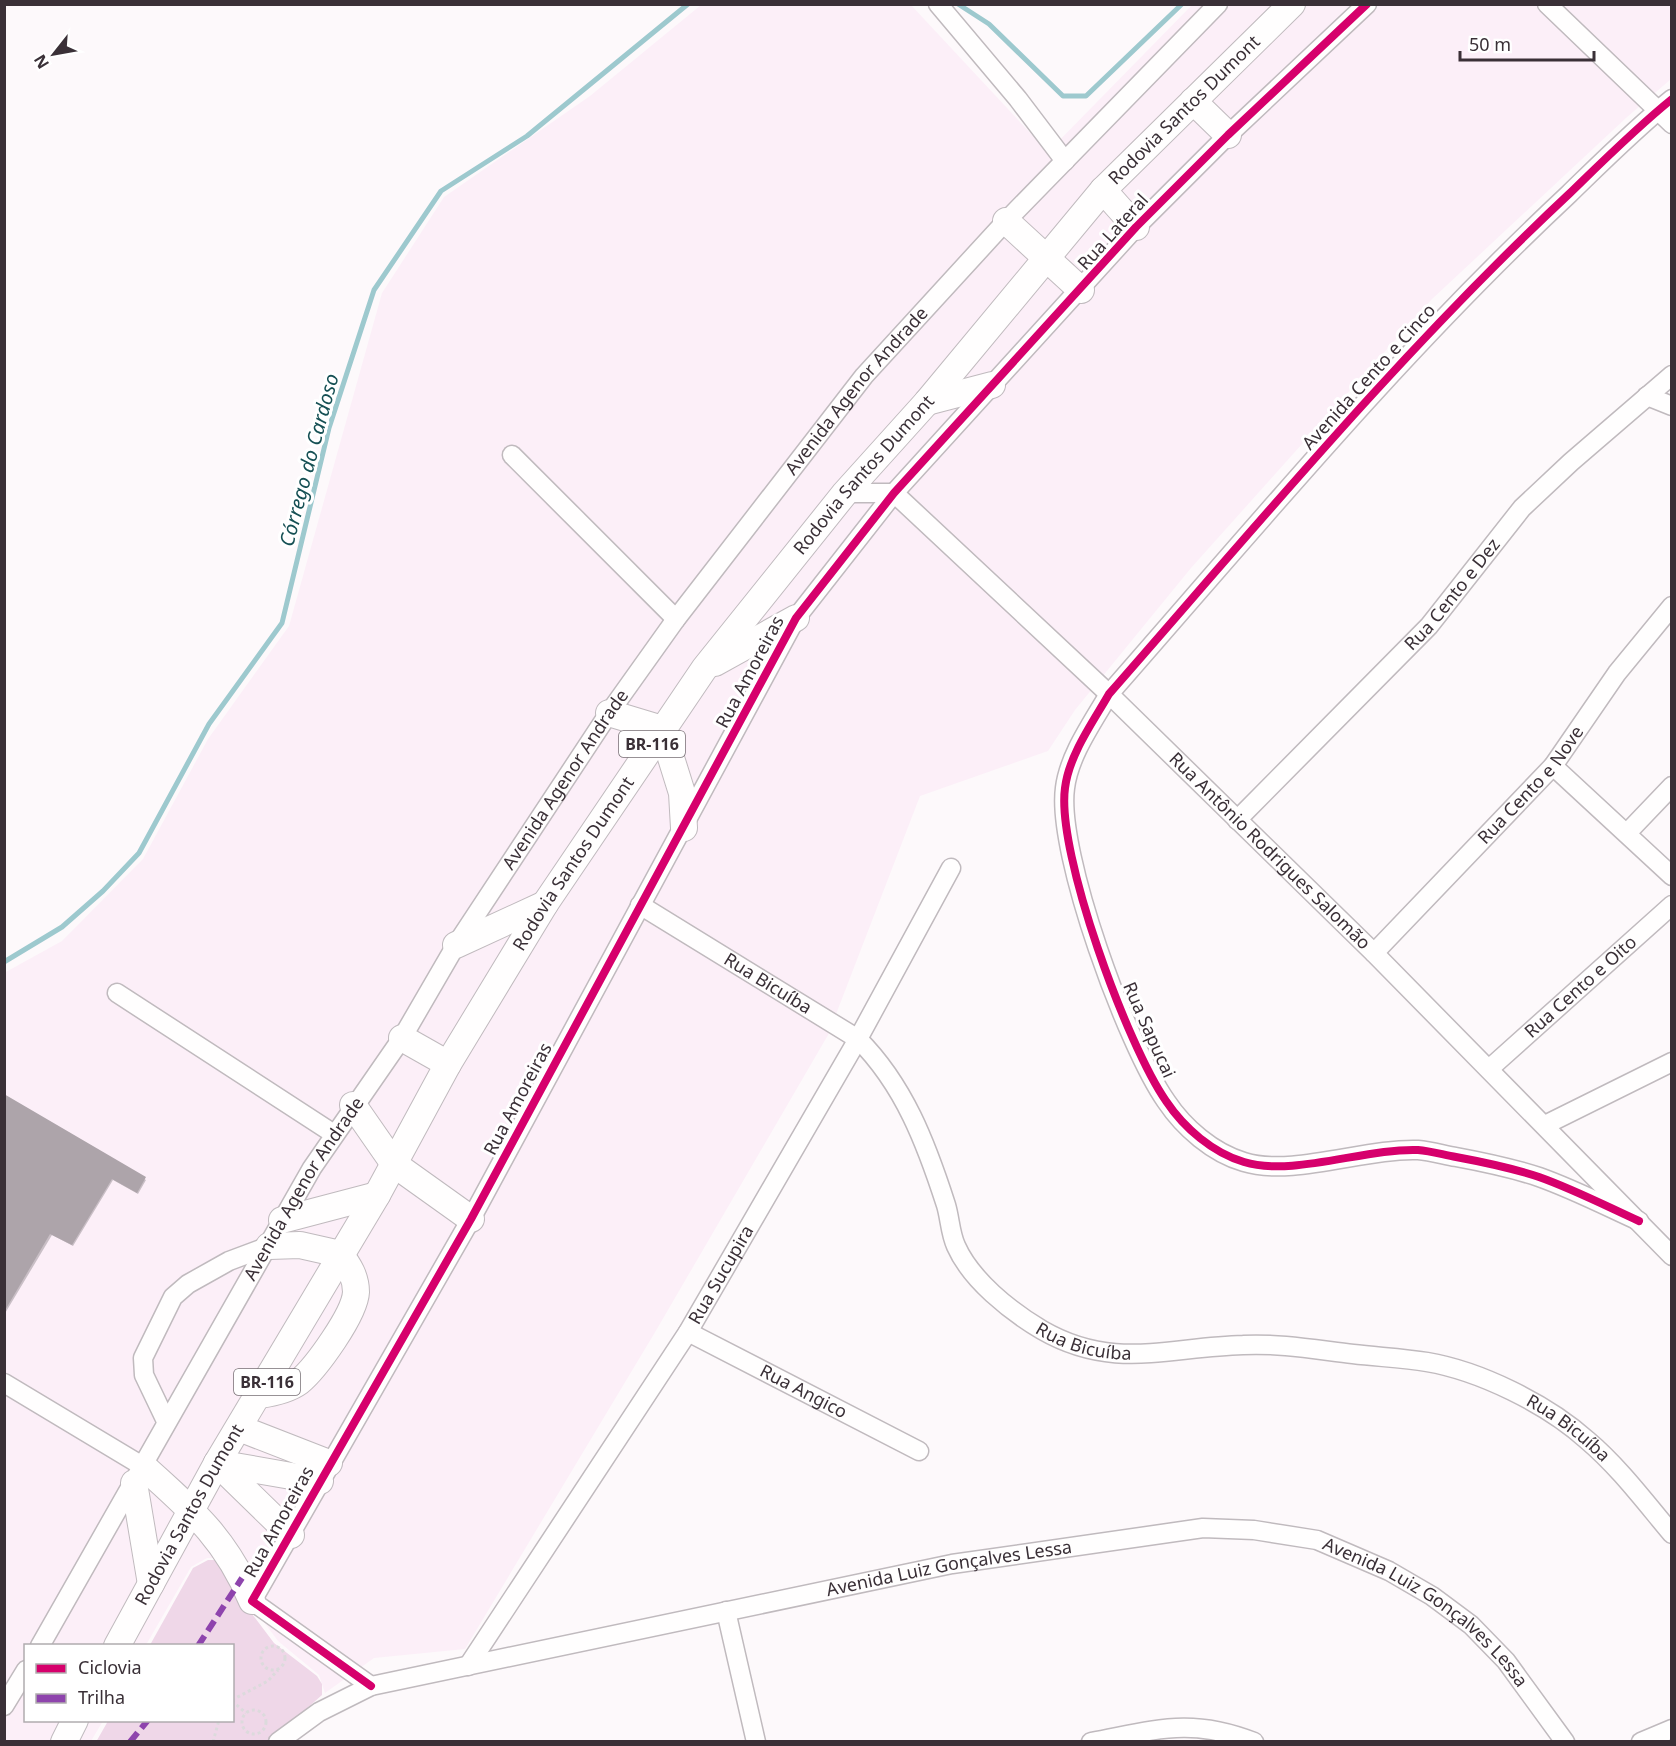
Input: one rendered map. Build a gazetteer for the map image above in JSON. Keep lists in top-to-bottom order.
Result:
{
  "streets": {
    "highway": ["Rodovia Santos Dumont", "BR-116"],
    "street": [
      "Rua Lateral",
      "Avenida Cento e Cinco",
      "Avenida Agenor Andrade",
      "Rua Cento e Dez",
      "Rua Amoreiras",
      "Rua Cento e Nove",
      "Rua Antônio Rodrigues Salomão",
      "Rua Bicuíba",
      "Rua Cento e Oito",
      "Rua Sapucai",
      "Rua Sucupira",
      "Rua Angico",
      "Avenida Luiz Gonçalves Lessa"
    ]
  },
  "crossings": [
    ["Rua Lateral", "Rua Amoreiras"],
    ["Rua Lateral", "Rua Antônio Rodrigues Salomão"],
    ["Avenida Cento e Cinco", "Rua Antônio Rodrigues Salomão"],
    ["Avenida Cento e Cinco", "Rua Sapucai"],
    ["Rua Cento e Dez", "Rua Antônio Rodrigues Salomão"],
    ["Rua Amoreiras", "Rua Antônio Rodrigues Salomão"],
    ["Rua Amoreiras", "Rua Bicuíba"],
    ["Rua Amoreiras", "Avenida Luiz Gonçalves Lessa"],
    ["Rua Cento e Nove", "Rua Antônio Rodrigues Salomão"],
    ["Rua Antônio Rodrigues Salomão", "Rua Cento e Oito"],
    ["Rua Antônio Rodrigues Salomão", "Rua Sapucai"],
    ["Rua Bicuíba", "Rua Sucupira"],
    ["Rua Sucupira", "Rua Angico"],
    ["Rua Sucupira", "Avenida Luiz Gonçalves Lessa"]
  ],
  "water": ["Córrego do Cardoso"],
  "legend": ["Ciclovia", "Trilha"],
  "scale_bar": "50 m",
  "north": "bottom left"
}
